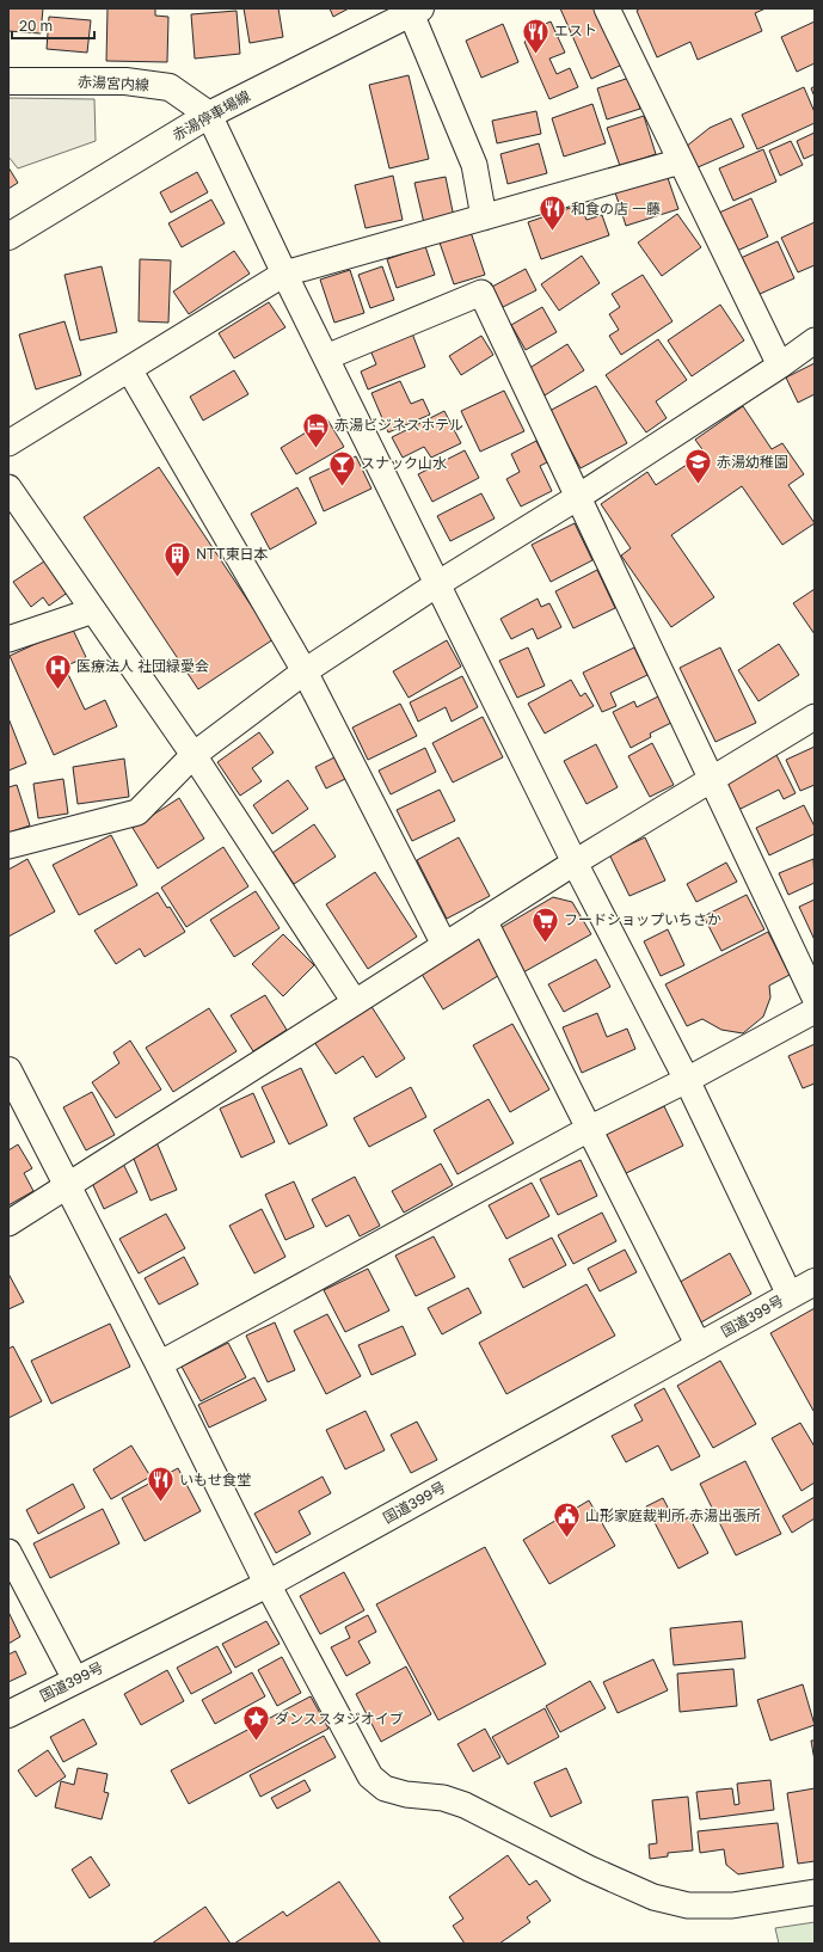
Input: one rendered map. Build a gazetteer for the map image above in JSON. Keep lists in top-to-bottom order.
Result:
{
  "streets": {
    "main road": ["赤湯宮内線", "赤湯停車場線", "国道399号"]
  },
  "crossings": [
    ["赤湯宮内線", "赤湯停車場線"]
  ],
  "places": {
    "restaurant": ["エスト", "和食の店 一藤", "いもせ食堂"],
    "hotel": ["赤湯ビジネスホテル"],
    "school or university": ["赤湯幼稚園"],
    "bar": ["スナック山水"],
    "building": ["NTT東日本"],
    "hospital": ["医療法人 社団緑愛会"],
    "supermarket": ["フードショップいちさか"],
    "public building": ["山形家庭裁判所 赤湯出張所"],
    "place": ["ダンススタジオイブ"]
  },
  "scale_bar": "20 m"
}
